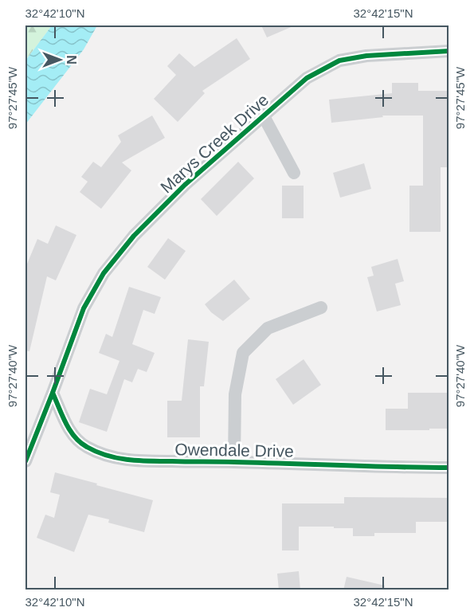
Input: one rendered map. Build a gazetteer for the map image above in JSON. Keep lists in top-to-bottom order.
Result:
{
  "streets": {
    "street": ["Marys Creek Drive", "Owendale Drive"]
  },
  "crossings": [
    ["Marys Creek Drive", "Owendale Drive"]
  ],
  "north": "right",
  "coordinates": [
    "32°42'10\"N",
    "32°42'15\"N",
    "97°27'45\"W",
    "97°27'40\"W"
  ]
}
